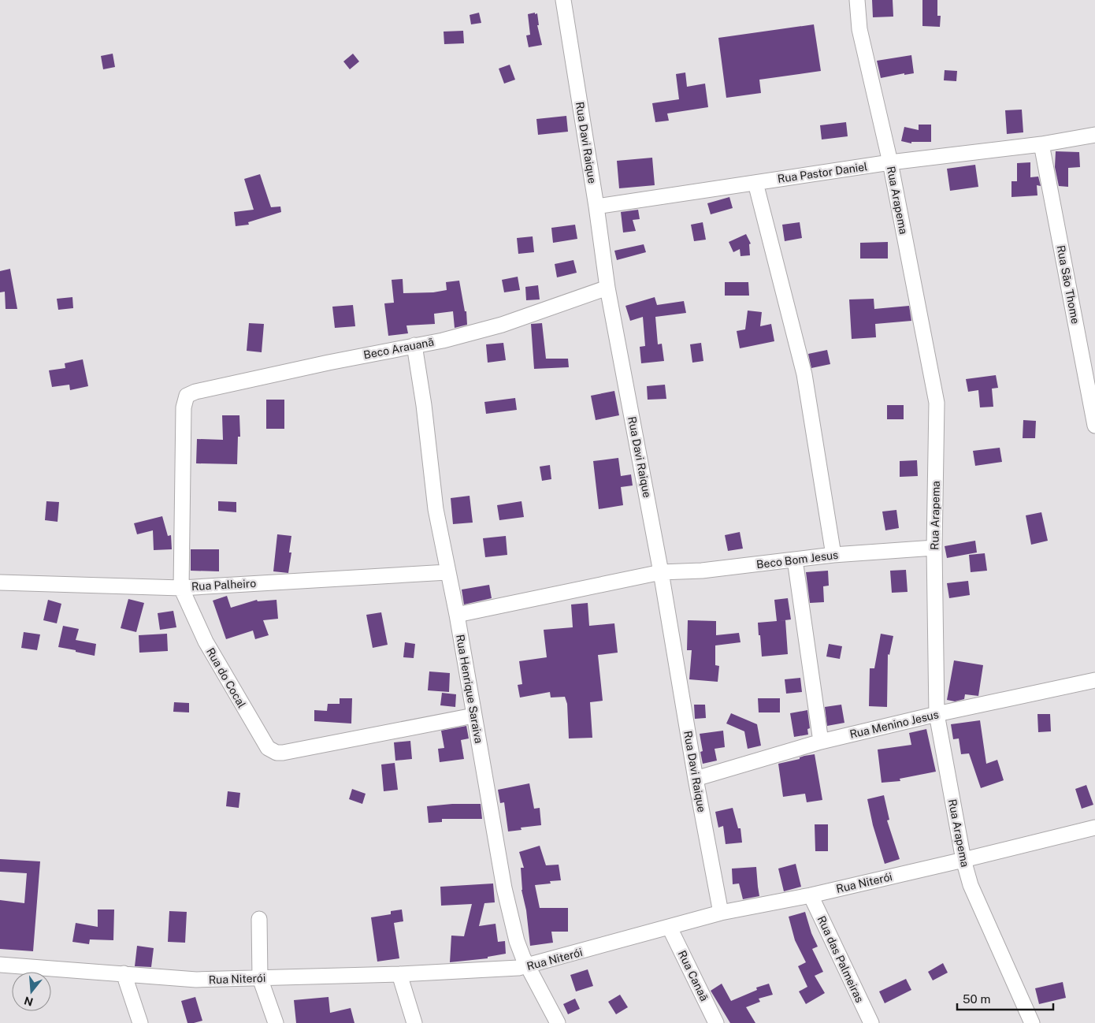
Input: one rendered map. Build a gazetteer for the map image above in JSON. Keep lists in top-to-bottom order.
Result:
{
  "streets": {
    "street": [
      "Rua Davi Raique",
      "Rua Pastor Daniel",
      "Rua Arapema",
      "Rua São Thome",
      "Beco Arauanã",
      "Beco Bom Jesus",
      "Rua Palheiro",
      "Rua do Cocal",
      "Rua Henrique Saraiva",
      "Rua Menino Jesus",
      "Rua Niterói",
      "Rua das Palmeiras",
      "Rua Canaã"
    ]
  },
  "crossings": [
    ["Rua Davi Raique", "Rua Pastor Daniel"],
    ["Rua Davi Raique", "Beco Arauanã"],
    ["Rua Davi Raique", "Beco Bom Jesus"],
    ["Rua Davi Raique", "Rua Menino Jesus"],
    ["Rua Davi Raique", "Rua Niterói"],
    ["Rua Pastor Daniel", "Rua Arapema"],
    ["Rua Pastor Daniel", "Rua São Thome"],
    ["Rua Arapema", "Beco Bom Jesus"],
    ["Rua Arapema", "Rua Menino Jesus"],
    ["Rua Arapema", "Rua Niterói"],
    ["Beco Arauanã", "Rua do Cocal"],
    ["Beco Arauanã", "Rua Henrique Saraiva"],
    ["Beco Bom Jesus", "Rua Henrique Saraiva"],
    ["Rua Palheiro", "Rua do Cocal"],
    ["Rua Palheiro", "Rua Henrique Saraiva"],
    ["Rua do Cocal", "Rua Henrique Saraiva"],
    ["Rua Henrique Saraiva", "Rua Niterói"],
    ["Rua Niterói", "Rua das Palmeiras"],
    ["Rua Niterói", "Rua Canaã"]
  ],
  "scale_bar": "50 m",
  "north": "bottom"
}
